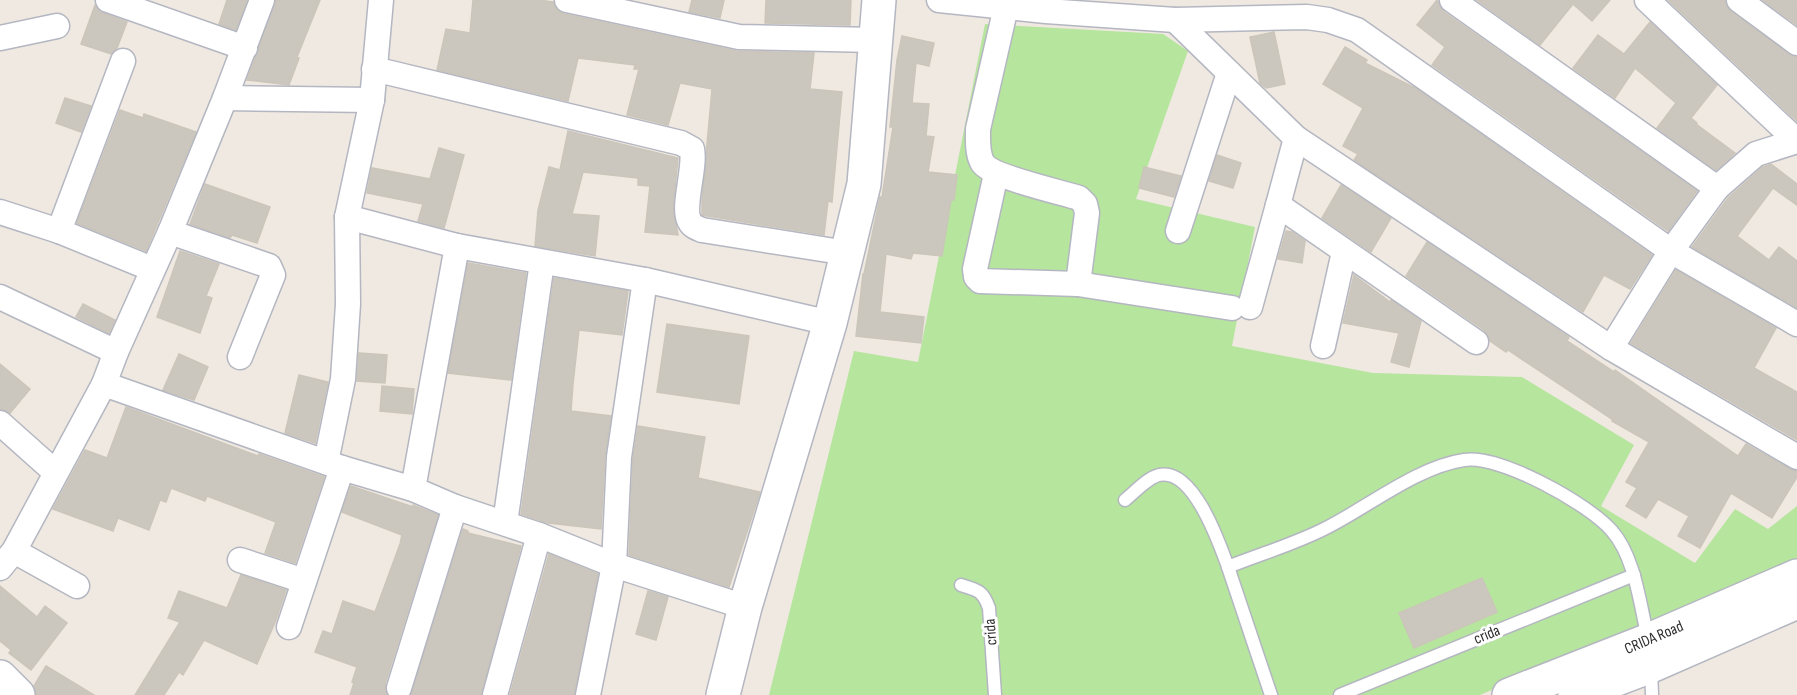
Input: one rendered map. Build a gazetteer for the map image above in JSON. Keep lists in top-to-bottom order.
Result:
{
  "streets": {
    "street": ["CRIDA Road"],
    "lane": ["crida"]
  }
}
